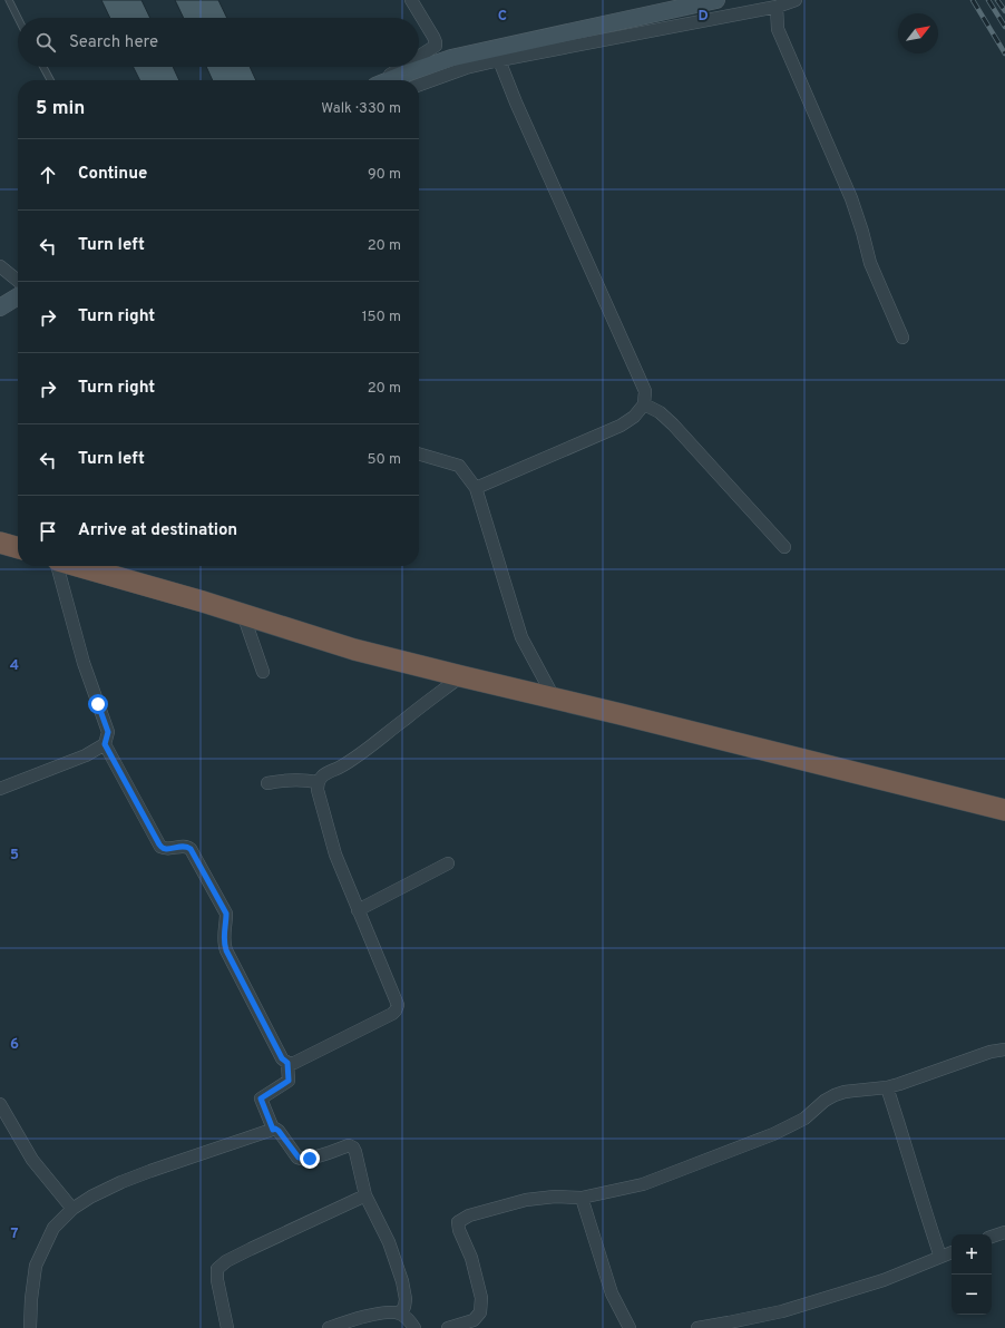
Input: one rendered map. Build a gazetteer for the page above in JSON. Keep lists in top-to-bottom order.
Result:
{
  "north": "top right",
  "page": {
    "search": "Search here",
    "heading": ["5 min", "Walk · 330 m"],
    "list": [
      ["Continue", "90 m"],
      ["Turn left", "20 m"],
      ["Turn right", "150 m"],
      ["Turn right", "20 m"],
      ["Turn left", "50 m"],
      "Arrive at destination"
    ],
    "map_buttons": ["+", "−"]
  },
  "grid": {
    "columns": ["C", "D"],
    "rows": [
      "4",
      "5",
      "6",
      "7"
    ]
  }
}
